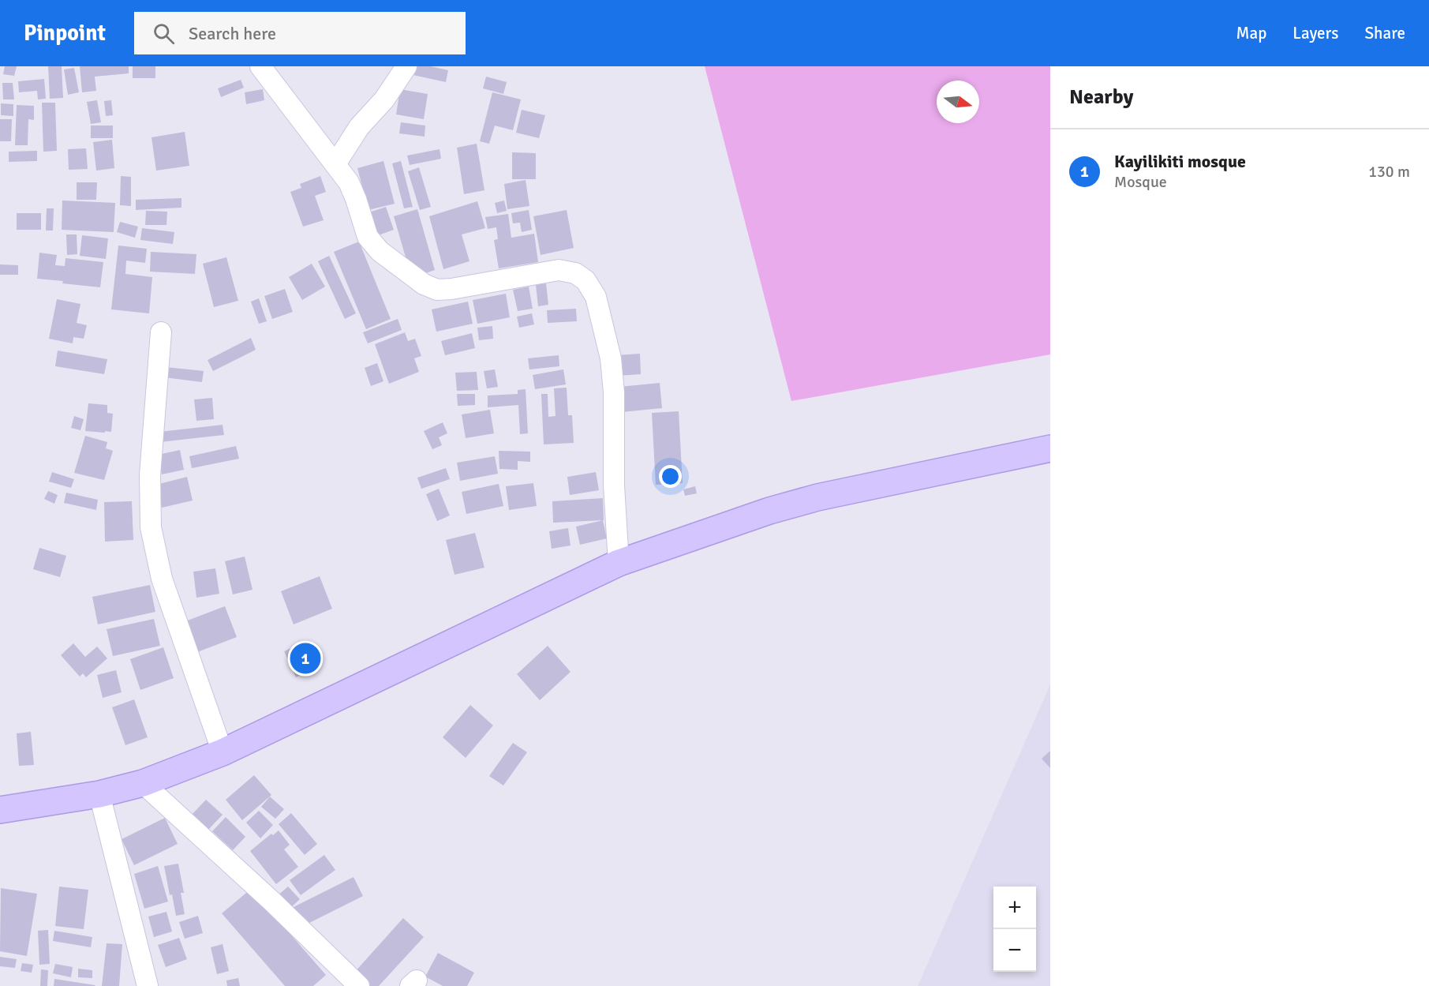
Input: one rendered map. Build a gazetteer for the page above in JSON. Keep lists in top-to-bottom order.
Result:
{
  "north": "right",
  "page": {
    "header": "Pinpoint",
    "search": "Search here",
    "nav": ["Map", "Layers", "Share"],
    "heading": "Nearby",
    "list": [
      {
        "mark": "1",
        "name": "Kayilikiti mosque",
        "note": "Mosque",
        "value": "130 m"
      }
    ],
    "pins": "1",
    "map_buttons": ["+", "−"]
  }
}
